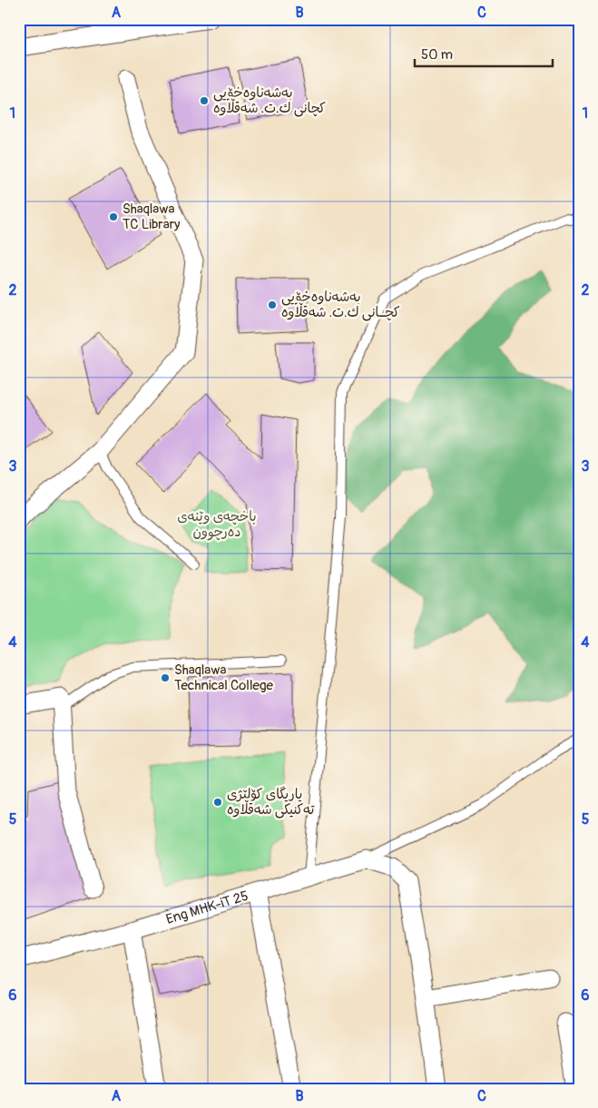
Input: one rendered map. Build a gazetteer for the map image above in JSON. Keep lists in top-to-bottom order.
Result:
{
  "streets": {
    "street": ["Eng MHK-iT 25"]
  },
  "parks": ["باخچەی وێنەی دەرچوون"],
  "places": [
    "بەشەناوەخۆیی کچانی ك.ت. شەقڵاوە",
    "Shaqlawa TC Library",
    "بەشەناوەخۆیی کچــانی ك.ت. شەقڵاوە",
    "Shaqlawa Technical College",
    "یاریگای کۆلێژی تەکنیکی شەقڵاوە"
  ],
  "scale_bar": "50 m",
  "grid": {
    "columns": ["A", "B", "C"],
    "rows": [
      "1",
      "2",
      "3",
      "4",
      "5",
      "6"
    ]
  }
}
